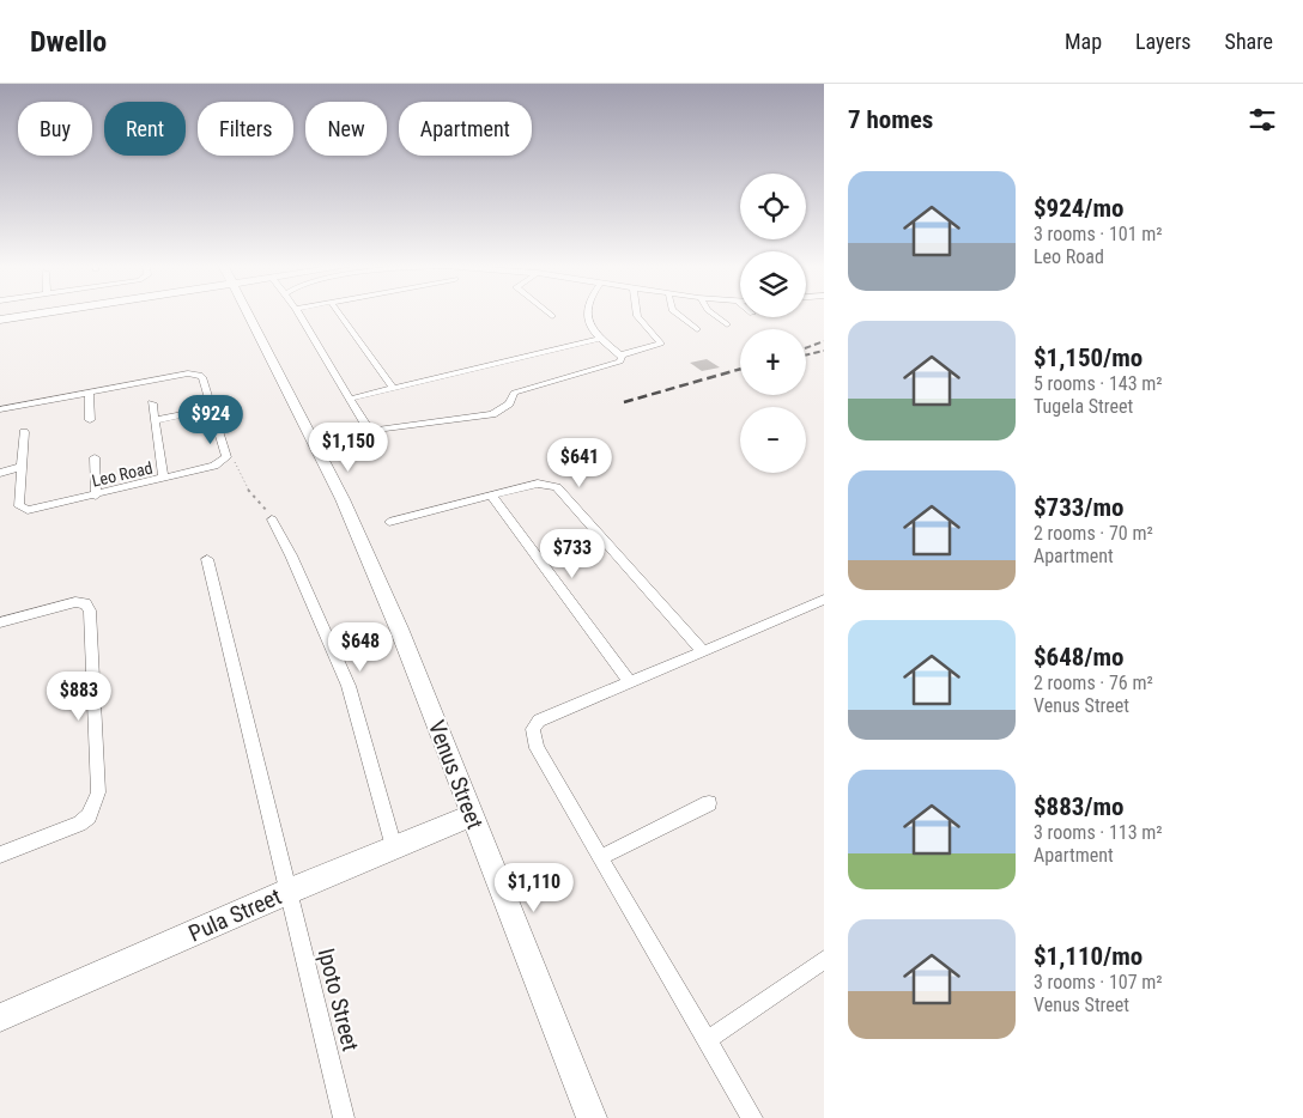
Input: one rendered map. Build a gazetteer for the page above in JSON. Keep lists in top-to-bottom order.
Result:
{
  "streets": {
    "street": [
      "Leo Road",
      "Venus Street",
      "Pula Street",
      "Ipoto Street"
    ]
  },
  "crossings": [
    ["Venus Street", "Pula Street"],
    ["Pula Street", "Ipoto Street"]
  ],
  "page": {
    "header": "Dwello",
    "nav": ["Map", "Layers", "Share"],
    "heading": "7 homes",
    "chip": [
      "Buy",
      "Rent",
      "Filters",
      "New",
      "Apartment"
    ],
    "list": [
      {
        "name": "$924/mo",
        "note": "3 rooms · 101 m² · Leo Road"
      },
      {
        "name": "$1,150/mo",
        "note": "5 rooms · 143 m² · Tugela Street"
      },
      {
        "name": "$733/mo",
        "note": "2 rooms · 70 m² · Apartment"
      },
      {
        "name": "$648/mo",
        "note": "2 rooms · 76 m² · Venus Street"
      },
      {
        "name": "$883/mo",
        "note": "3 rooms · 113 m² · Apartment"
      },
      {
        "name": "$1,110/mo",
        "note": "3 rooms · 107 m² · Venus Street"
      }
    ],
    "map_buttons": ["+", "−"],
    "price": [
      "$924",
      "$1,150",
      "$641",
      "$733",
      "$648",
      "$883",
      "$1,110"
    ]
  }
}
